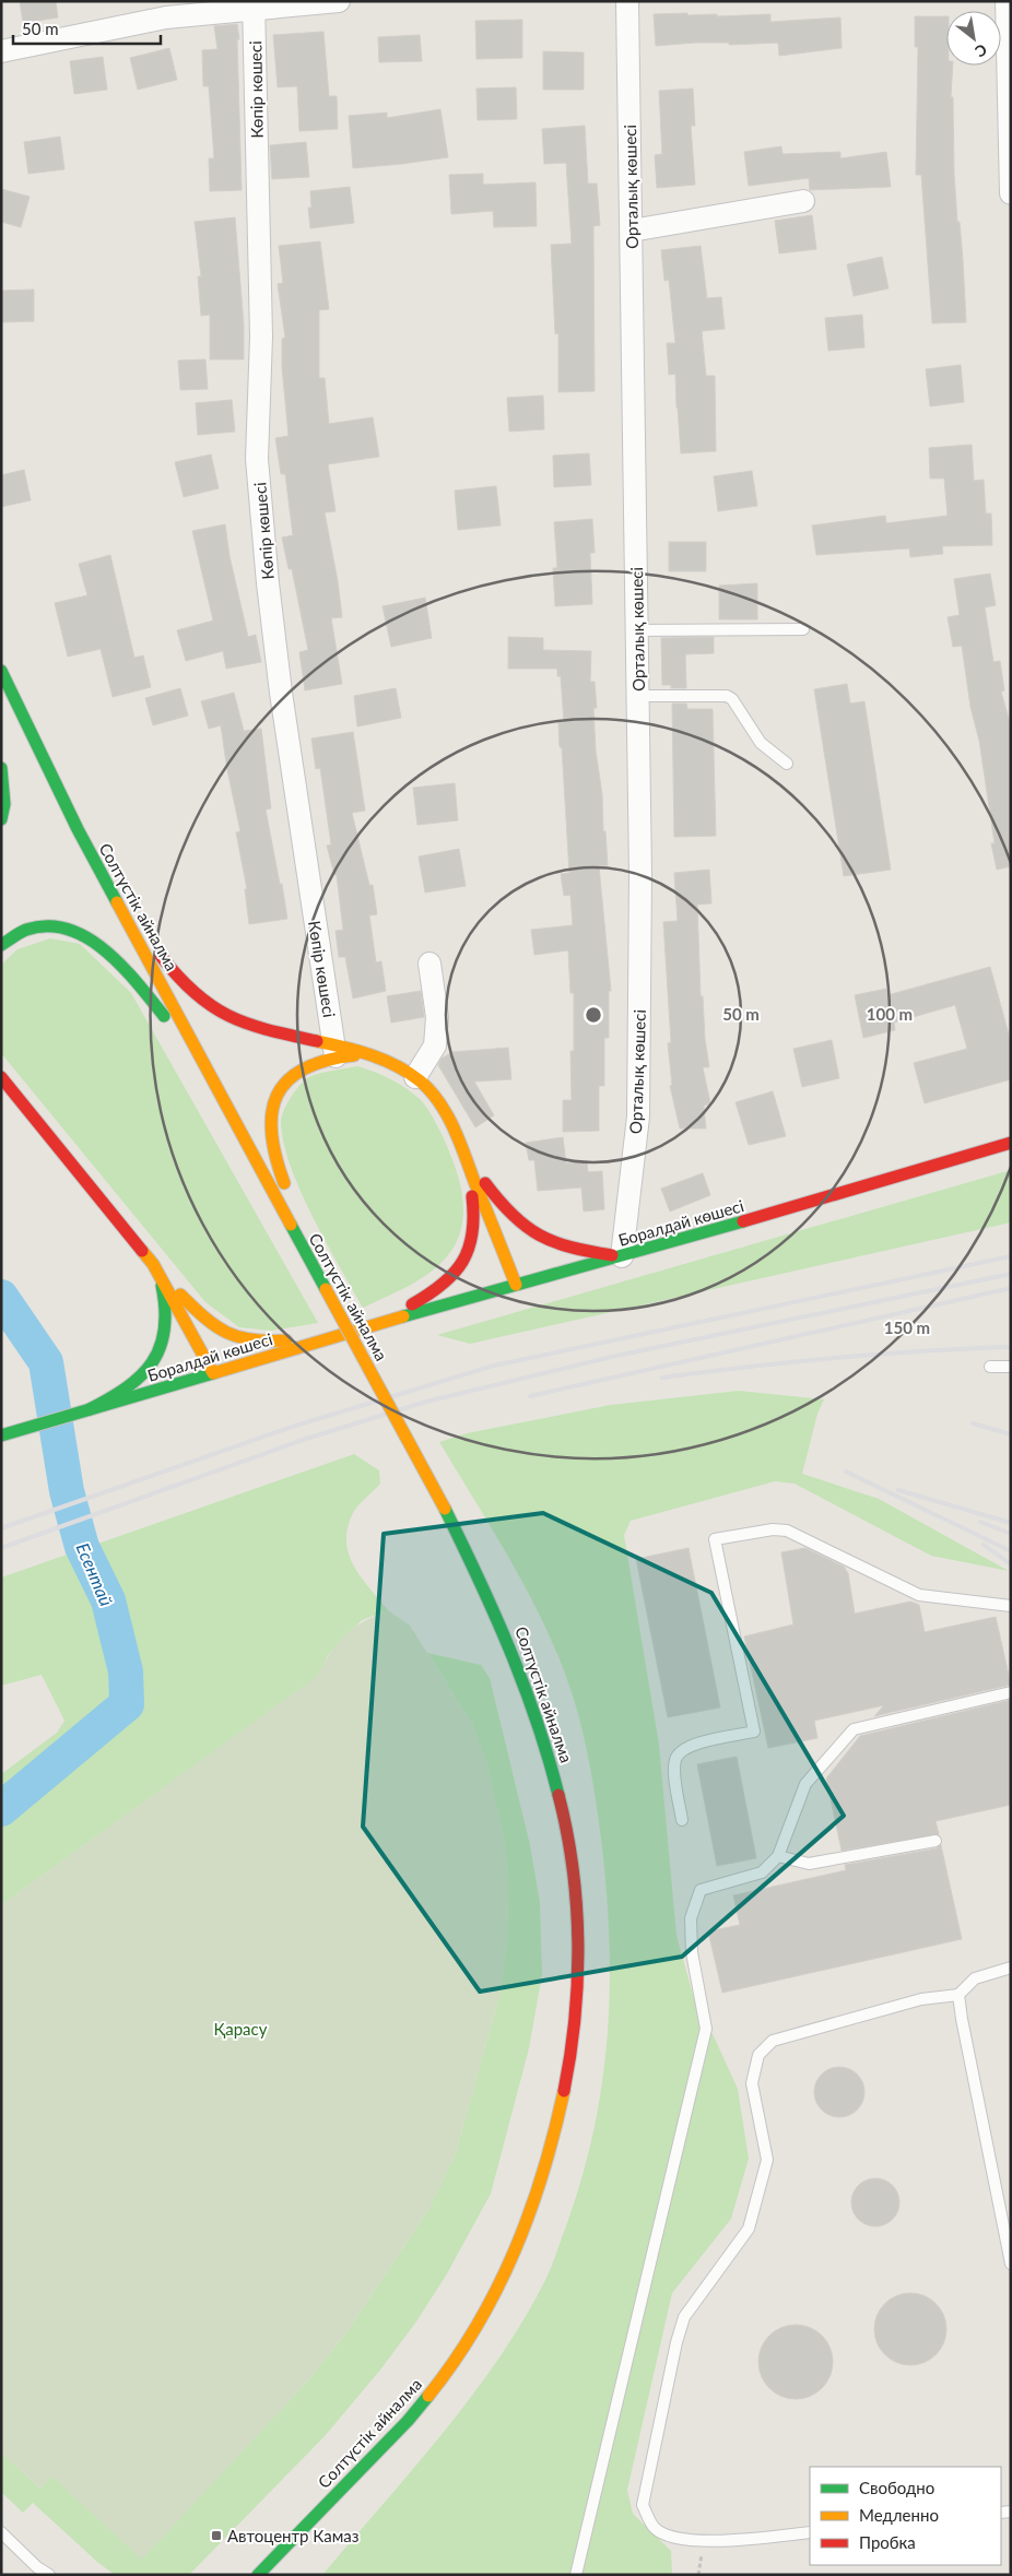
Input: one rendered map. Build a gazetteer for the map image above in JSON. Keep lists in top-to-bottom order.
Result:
{
  "streets": {
    "main road": ["Солтүстік айналма", "Боралдай көшесі"],
    "street": ["Көпір көшесі", "Орталық көшесі"]
  },
  "crossings": [
    ["Орталық көшесі", "Боралдай көшесі"]
  ],
  "water": ["Есентай"],
  "parks": ["Қарасу"],
  "places": {
    "transit": ["Автоцентр Камаз"]
  },
  "legend": ["Свободно", "Медленно", "Пробка"],
  "scale_bar": "50 m",
  "north": "bottom right",
  "rings": ["50 m", "100 m", "150 m"]
}
